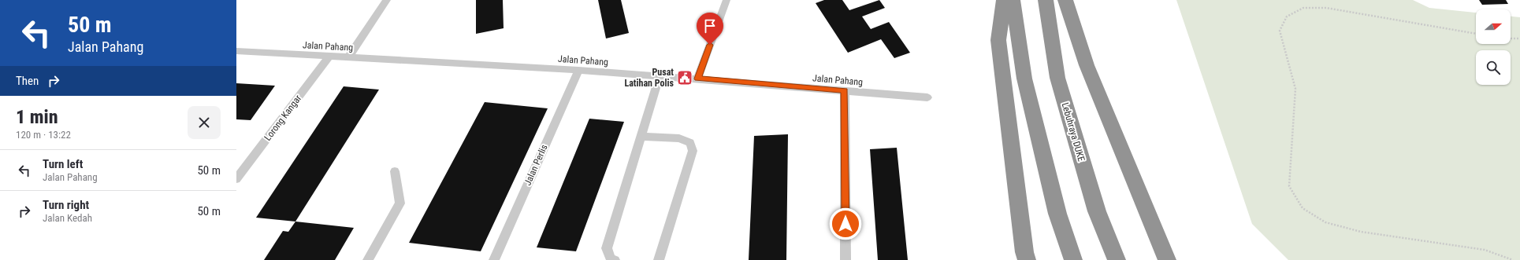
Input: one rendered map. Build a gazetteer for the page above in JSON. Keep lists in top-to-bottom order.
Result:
{
  "streets": {
    "highway": ["Lebuhraya DUKE"],
    "lane": ["Jalan Pahang", "Lorong Kangar", "Jalan Perlis"]
  },
  "crossings": [
    ["Jalan Pahang", "Lorong Kangar"],
    ["Jalan Pahang", "Jalan Perlis"]
  ],
  "places": {
    "public building": ["Pusat Latihan Polis"]
  },
  "north": "right",
  "page": {
    "turn": ["50 m", "Jalan Pahang"],
    "then": "Then",
    "heading": ["1 min", "120 m · 13:22"],
    "list": [
      {
        "name": "Turn left",
        "note": "Jalan Pahang",
        "value": "50 m"
      },
      {
        "name": "Turn right",
        "note": "Jalan Kedah",
        "value": "50 m"
      }
    ]
  }
}
